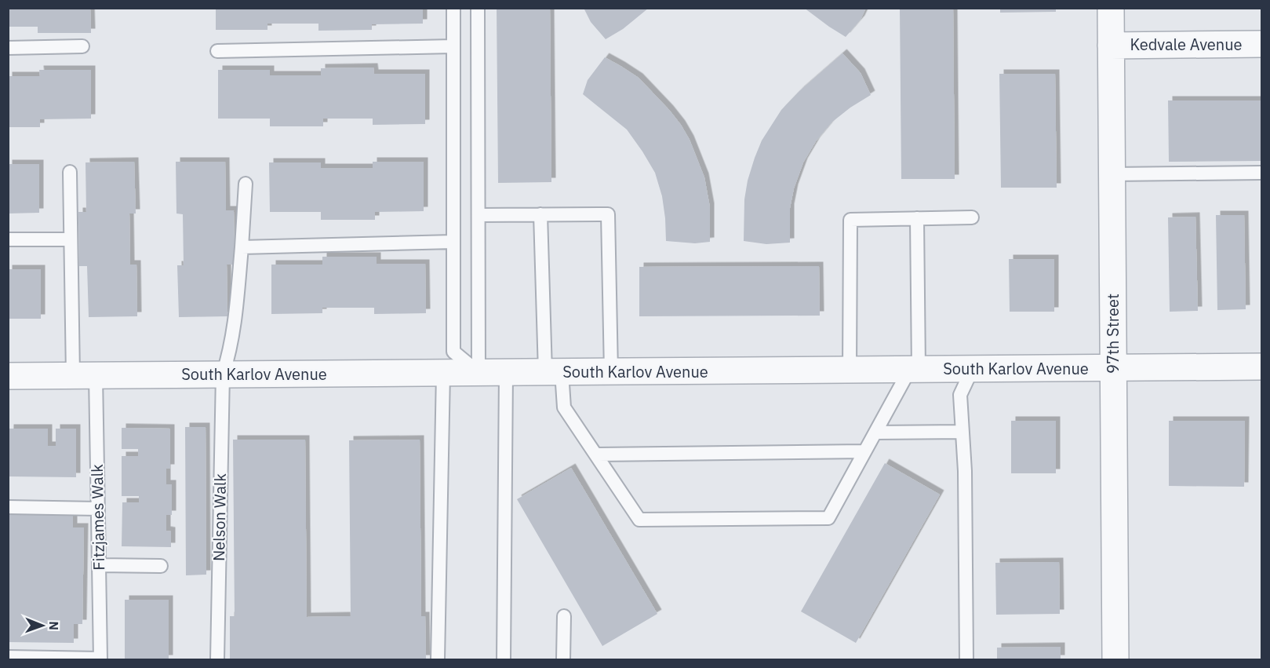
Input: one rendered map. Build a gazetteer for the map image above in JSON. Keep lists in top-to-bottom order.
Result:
{
  "streets": {
    "street": ["Kedvale Avenue", "97th Street", "South Karlov Avenue"],
    "lane": ["Fitzjames Walk", "Nelson Walk"]
  },
  "crossings": [
    ["Kedvale Avenue", "97th Street"],
    ["97th Street", "South Karlov Avenue"],
    ["South Karlov Avenue", "Fitzjames Walk"],
    ["South Karlov Avenue", "Nelson Walk"]
  ],
  "north": "right"
}
